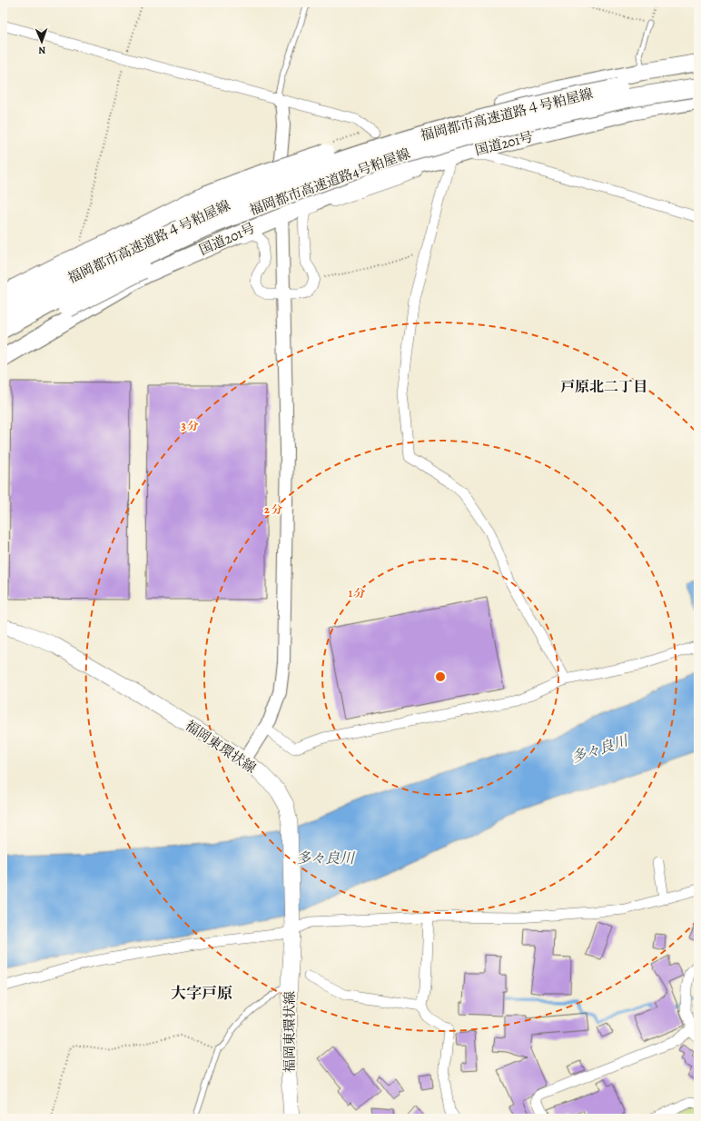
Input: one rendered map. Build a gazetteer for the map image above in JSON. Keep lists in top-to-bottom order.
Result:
{
  "streets": {
    "highway": ["福岡都市高速道路４号粕屋線", "国道201号", "福岡都市高速道路4号粕屋線"],
    "main road": ["福岡東環状線"]
  },
  "districts": ["戸原北二丁目", "大字戸原"],
  "water": ["多々良川"],
  "north": "bottom",
  "rings": ["3 分", "2 分", "1 分"]
}
